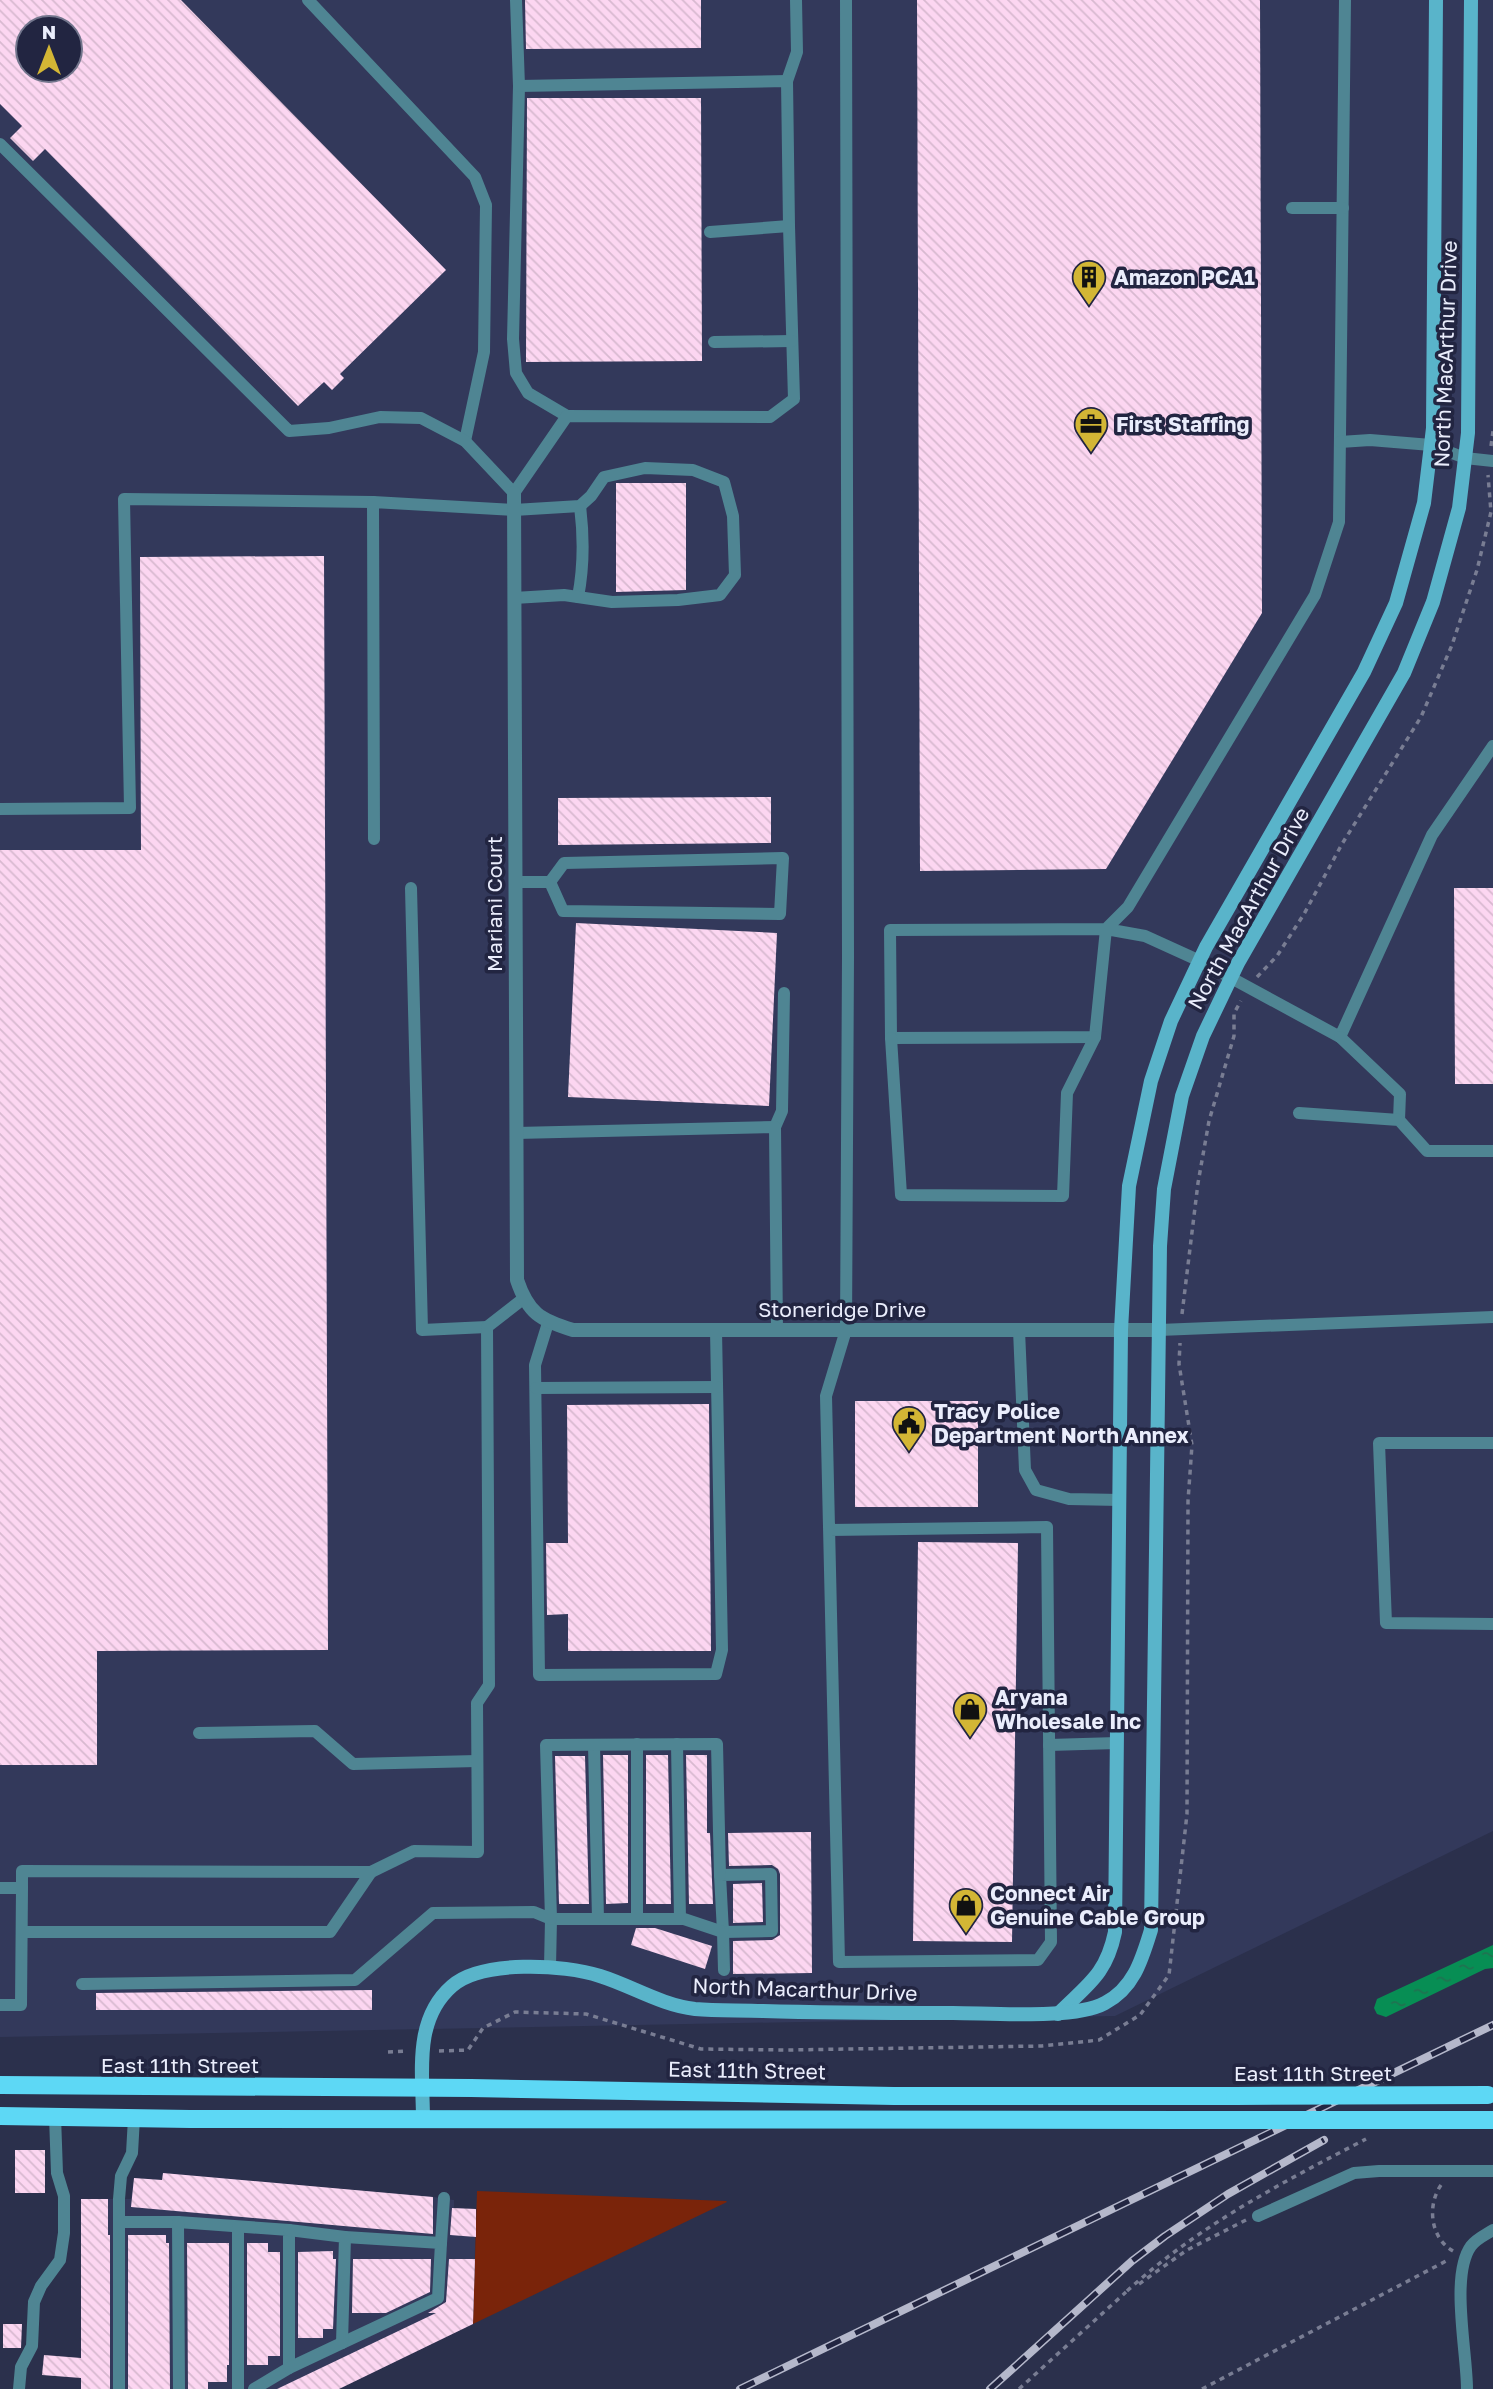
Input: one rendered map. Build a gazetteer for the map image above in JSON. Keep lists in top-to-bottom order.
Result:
{
  "streets": {
    "main road": ["North MacArthur Drive", "North Macarthur Drive", "East 11th Street"],
    "street": ["Mariani Court", "Stoneridge Drive"]
  },
  "crossings": [
    ["North MacArthur Drive", "Stoneridge Drive"],
    ["North MacArthur Drive", "North Macarthur Drive"],
    ["Mariani Court", "Stoneridge Drive"],
    ["North Macarthur Drive", "East 11th Street"]
  ],
  "places": {
    "building": ["Amazon PCA1"],
    "office": ["First Staffing"],
    "public building": ["Tracy Police Department North Annex"],
    "shop": ["Aryana Wholesale Inc", "Connect Air Genuine Cable Group"]
  },
  "north": "top"
}
